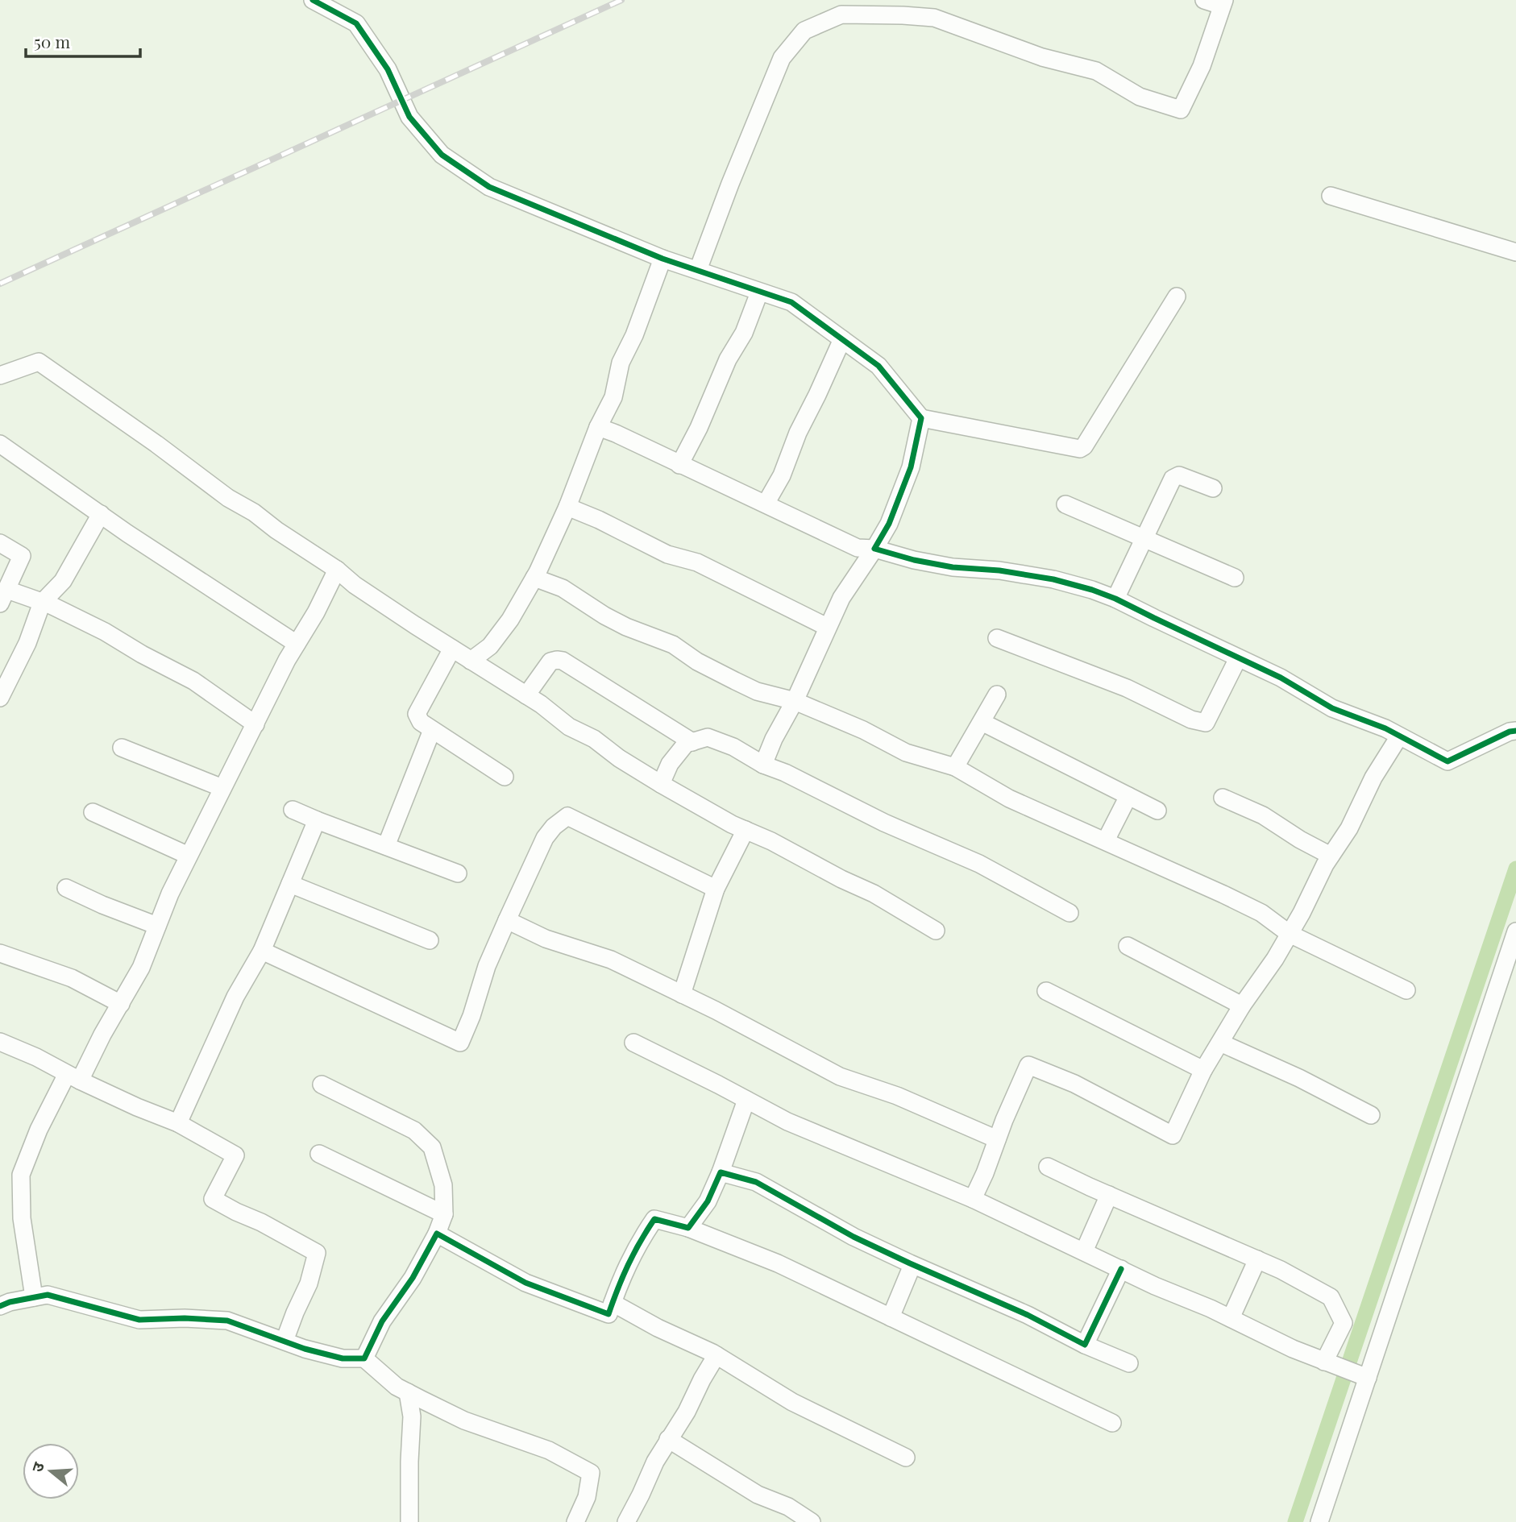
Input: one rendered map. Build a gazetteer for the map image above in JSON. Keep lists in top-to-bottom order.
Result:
{
  "scale_bar": "50 m",
  "north": "left"
}
